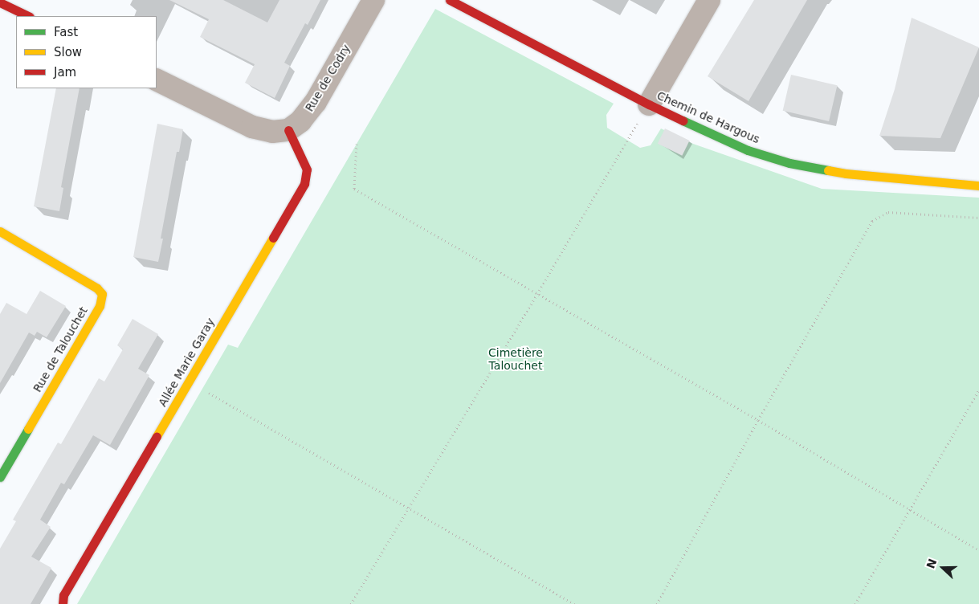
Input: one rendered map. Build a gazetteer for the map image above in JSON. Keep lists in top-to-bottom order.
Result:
{
  "streets": {
    "street": [
      "Rue de Codry",
      "Chemin de Hargous",
      "Rue de Talouchet",
      "Allée Marie Garay"
    ]
  },
  "crossings": [
    ["Rue de Codry", "Allée Marie Garay"]
  ],
  "parks": ["Cimetière Talouchet"],
  "legend": ["Fast", "Slow", "Jam"],
  "north": "left"
}
